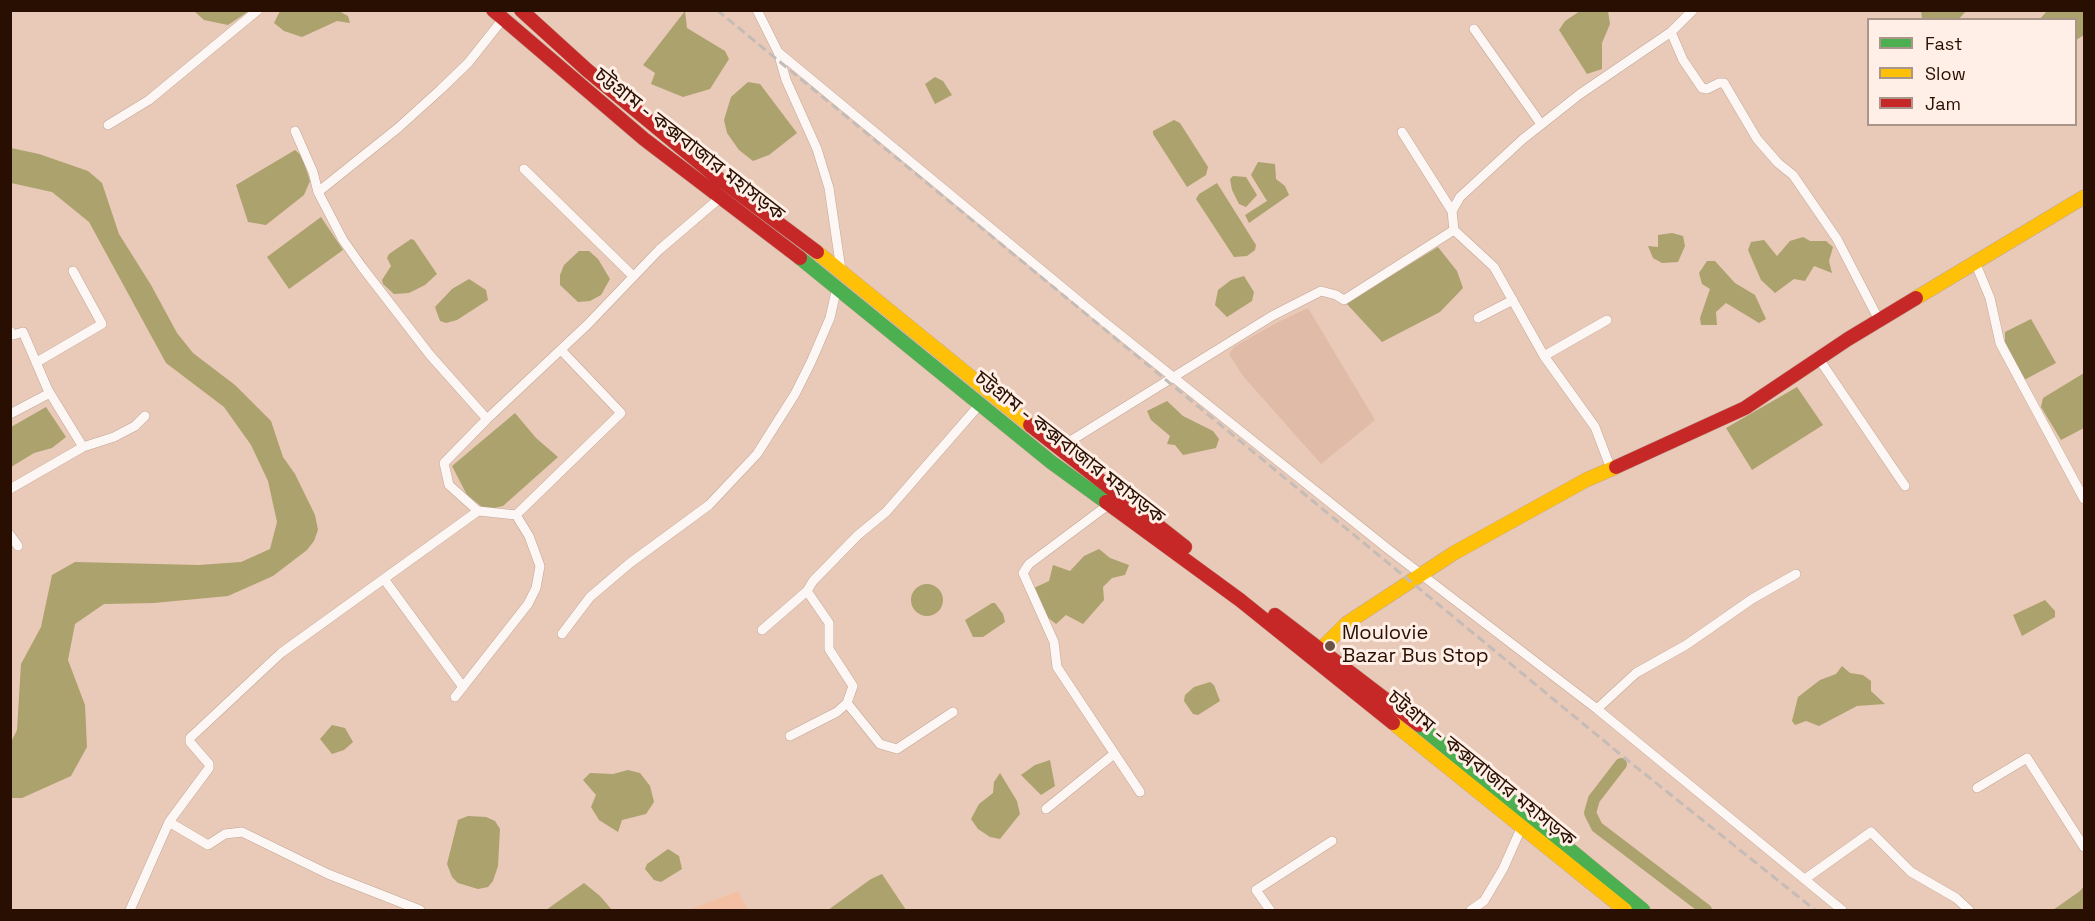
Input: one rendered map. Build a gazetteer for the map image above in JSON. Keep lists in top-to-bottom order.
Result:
{
  "streets": {
    "main road": ["চট্টগ্রাম - কক্সবাজার মহাসড়ক"]
  },
  "places": ["Moulovie Bazar Bus Stop"],
  "legend": ["Fast", "Slow", "Jam"]
}
